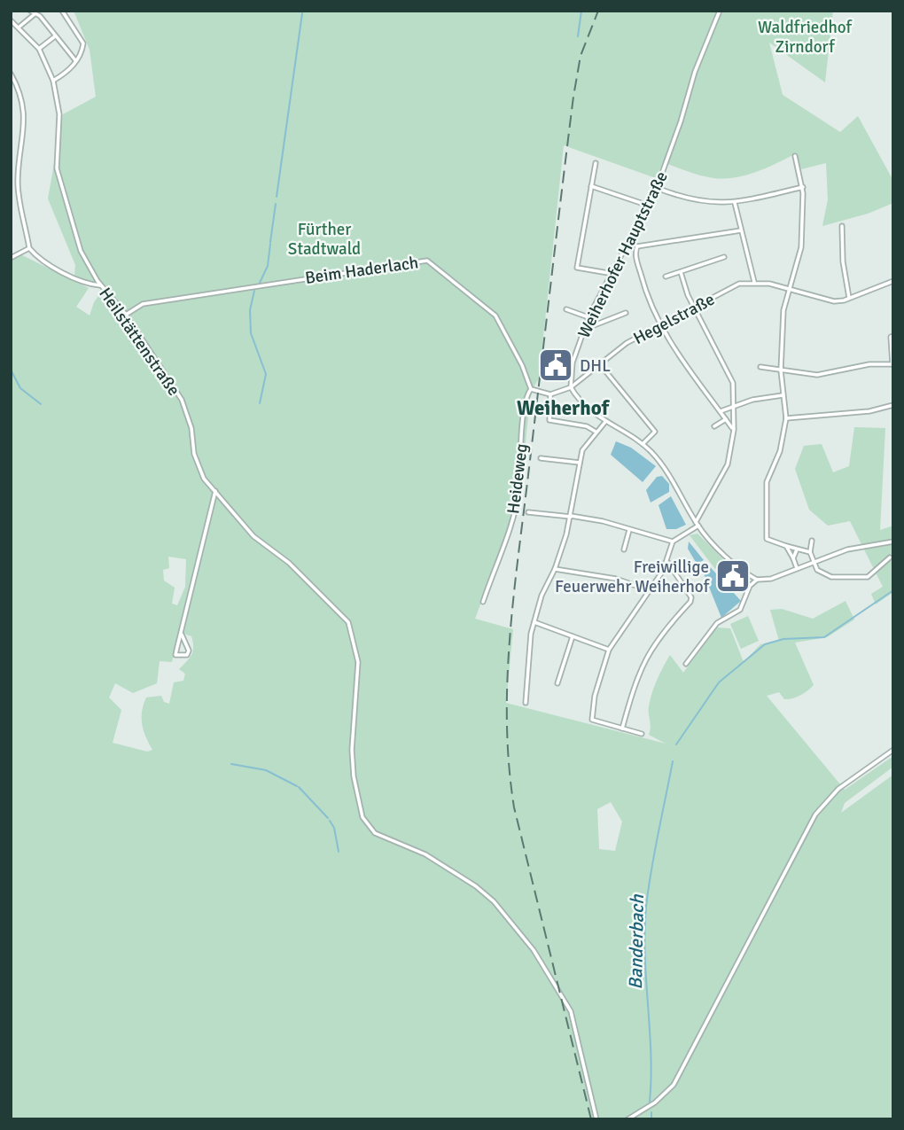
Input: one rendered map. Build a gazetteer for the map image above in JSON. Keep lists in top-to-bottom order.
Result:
{
  "streets": {
    "street": [
      "Weiherhofer Hauptstraße",
      "Beim Haderlach",
      "Hegelstraße",
      "Heilstättenstraße",
      "Heideweg"
    ]
  },
  "crossings": [
    ["Weiherhofer Hauptstraße", "Hegelstraße"],
    ["Beim Haderlach", "Heilstättenstraße"],
    ["Beim Haderlach", "Heideweg"]
  ],
  "districts": ["Weiherhof"],
  "water": ["Banderbach"],
  "parks": ["Waldfriedhof Zirndorf", "Fürther Stadtwald"],
  "places": {
    "public building": ["DHL", "Freiwillige Feuerwehr Weiherhof"]
  }
}
